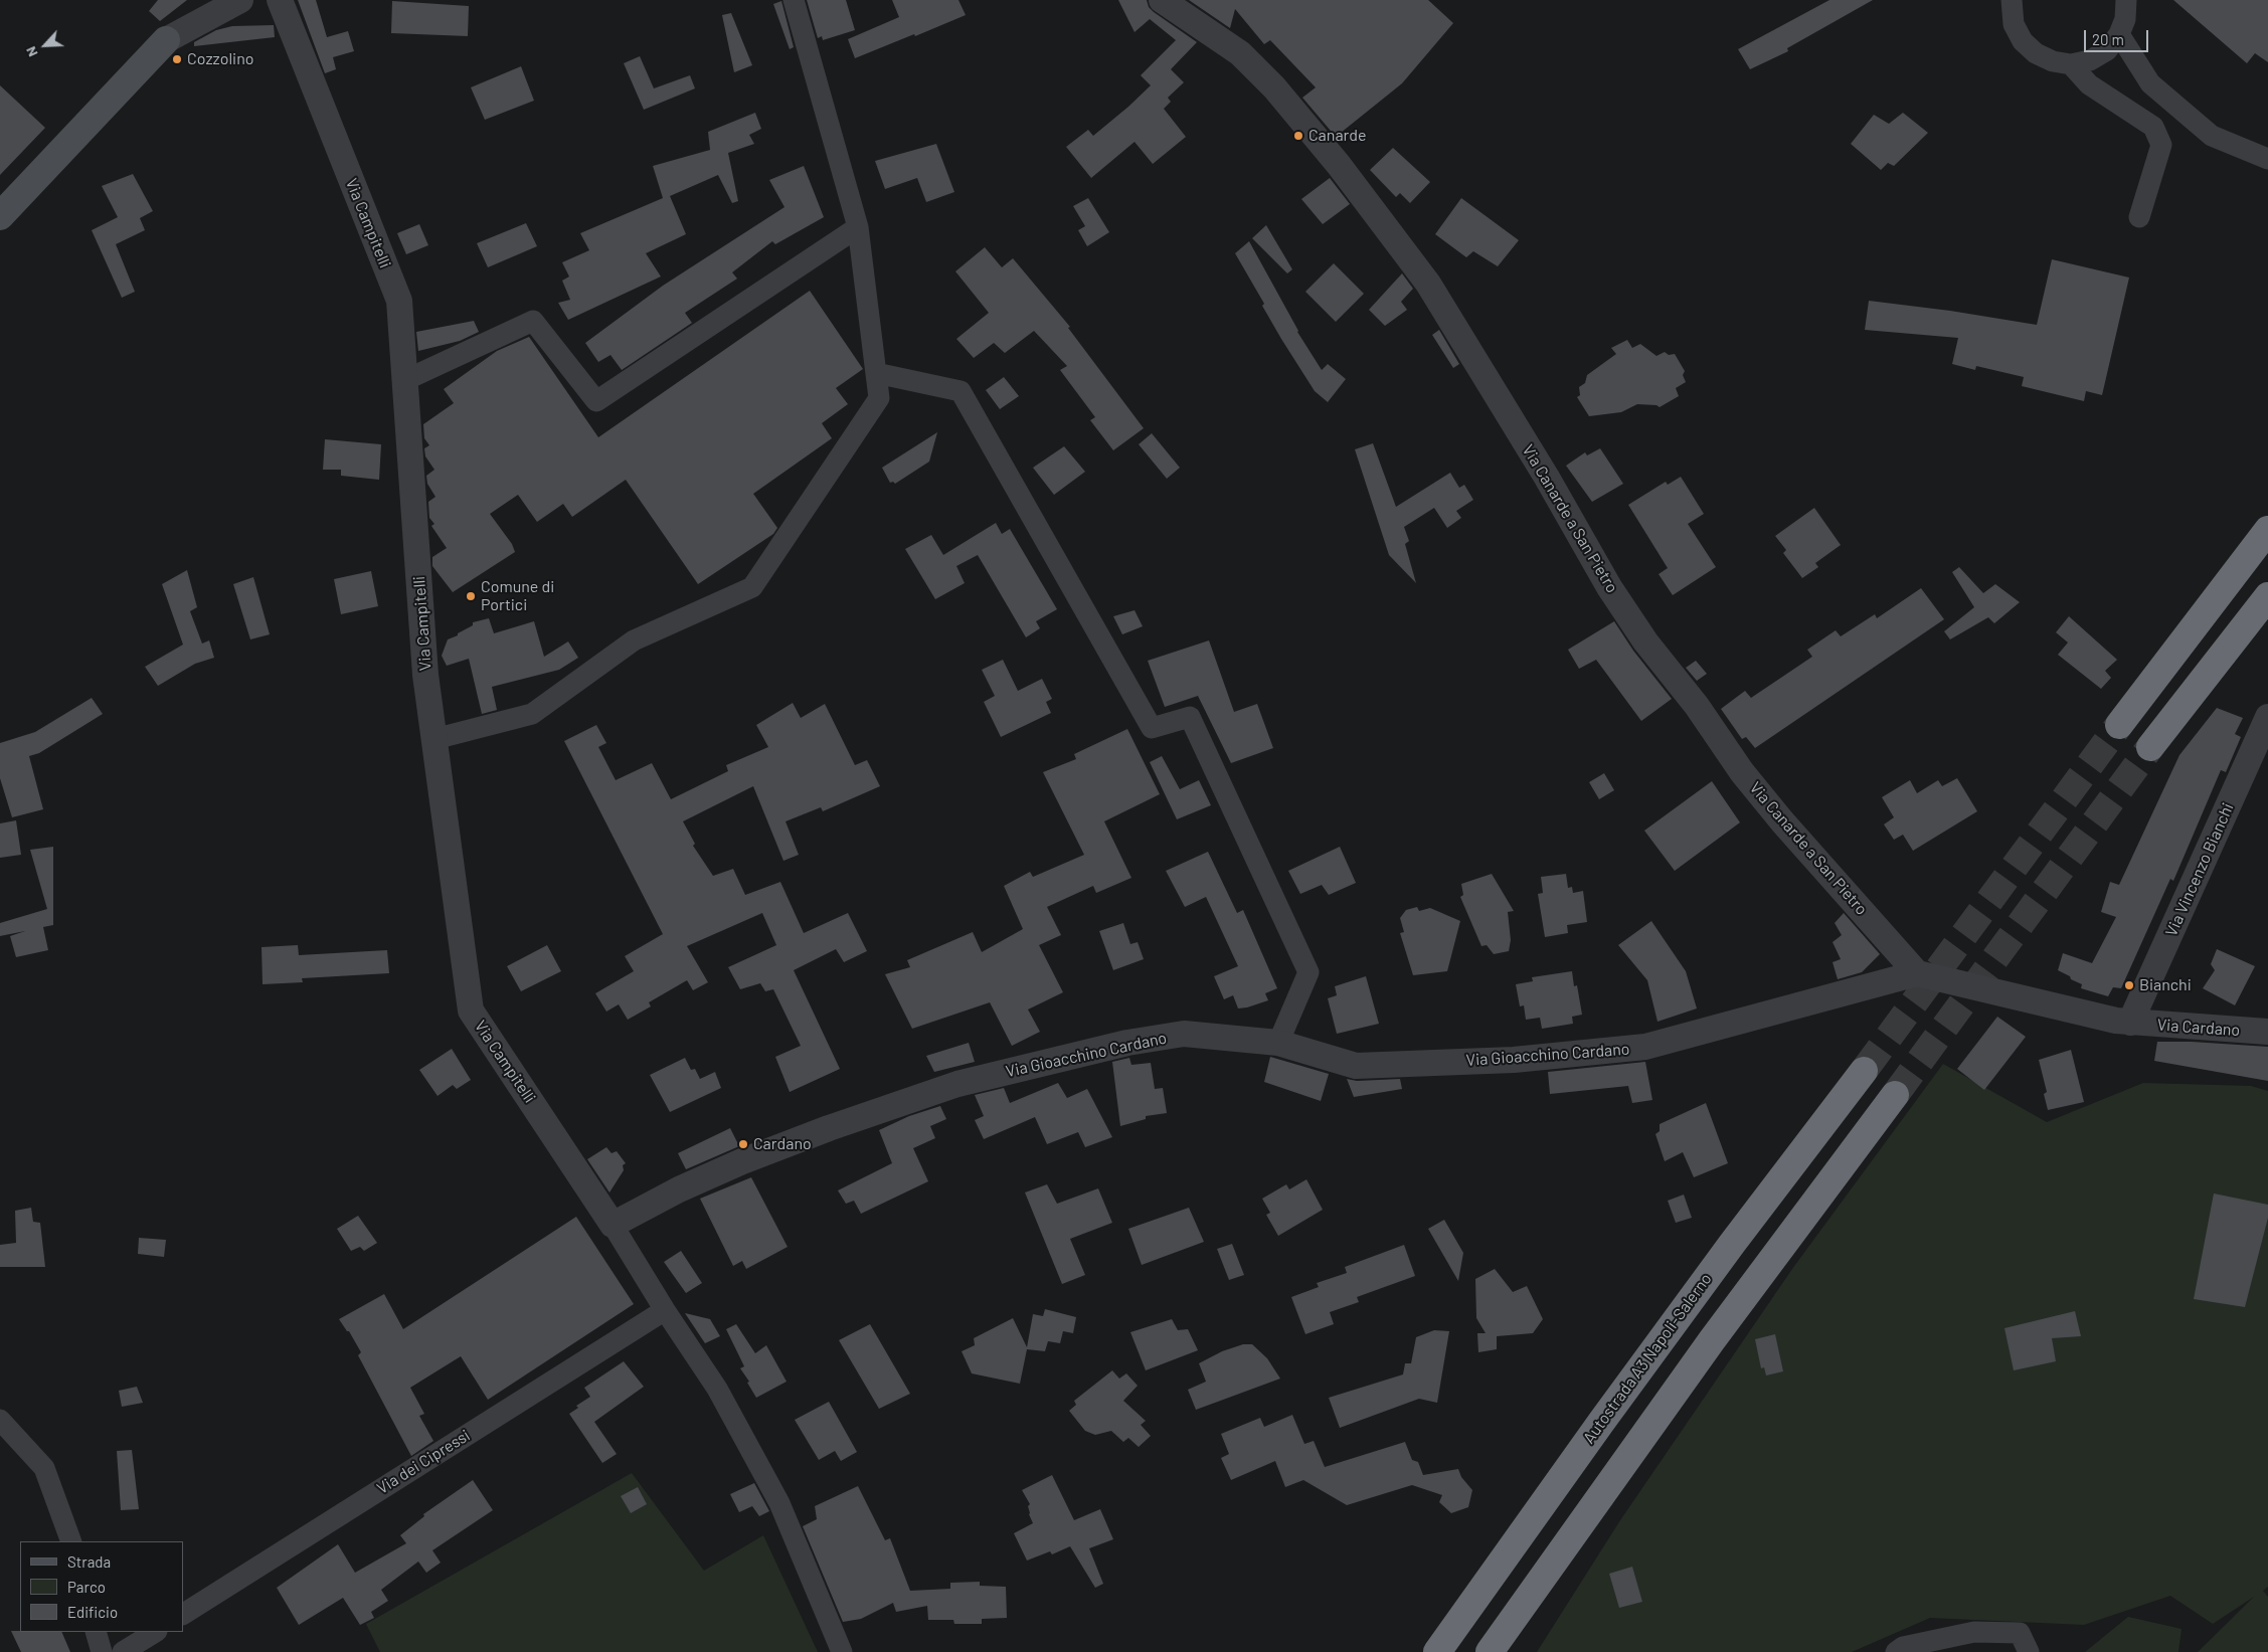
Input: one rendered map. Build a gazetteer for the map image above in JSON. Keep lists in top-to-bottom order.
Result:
{
  "streets": {
    "highway": ["Autostrada A3 Napoli-Salerno"],
    "street": [
      "Via Campitelli",
      "Via Canarde a San Pietro",
      "Via Vincenzo Bianchi",
      "Via Cardano",
      "Via Gioacchino Cardano",
      "Via dei Cipressi"
    ]
  },
  "crossings": [
    ["Via Campitelli", "Via Gioacchino Cardano"],
    ["Via Canarde a San Pietro", "Via Cardano"],
    ["Via Canarde a San Pietro", "Via Gioacchino Cardano"],
    ["Via Vincenzo Bianchi", "Via Cardano"],
    ["Via Cardano", "Via Gioacchino Cardano"]
  ],
  "places": [
    "Cozzolino",
    "Canarde",
    "Comune di Portici",
    "Bianchi",
    "Cardano"
  ],
  "legend": ["Strada", "Parco", "Edificio"],
  "scale_bar": "20 m",
  "north": "bottom left"
}
